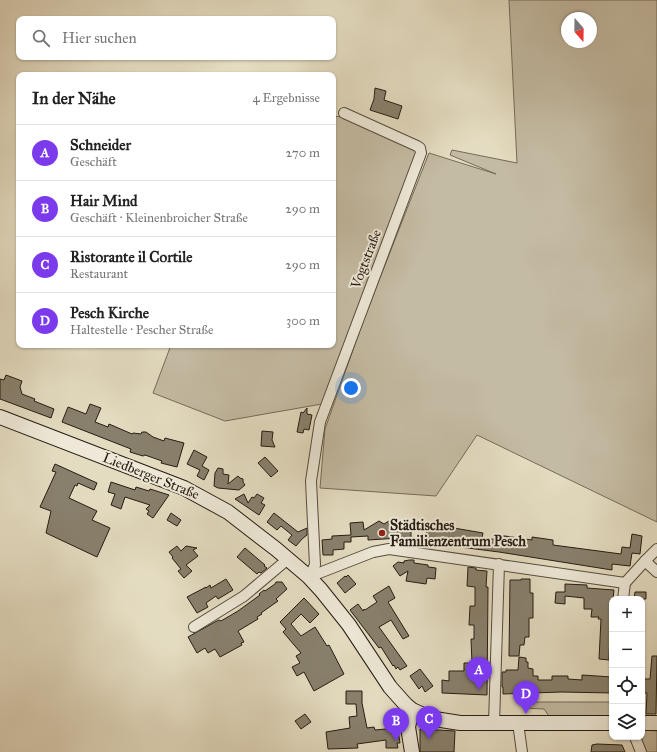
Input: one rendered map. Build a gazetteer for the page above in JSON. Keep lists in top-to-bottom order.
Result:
{
  "streets": {
    "main road": ["Liedberger Straße"],
    "street": ["Vogtstraße"]
  },
  "crossings": [
    ["Vogtstraße", "Liedberger Straße"]
  ],
  "places": ["Städtisches Familienzentrum Pesch"],
  "north": "bottom",
  "page": {
    "search": "Hier suchen",
    "heading": ["In der Nähe", "4 Ergebnisse"],
    "list": [
      {
        "mark": "A",
        "name": "Schneider",
        "note": "Geschäft",
        "value": "270 m"
      },
      {
        "mark": "B",
        "name": "Hair Mind",
        "note": "Geschäft · Kleinenbroicher Straße",
        "value": "290 m"
      },
      {
        "mark": "C",
        "name": "Ristorante il Cortile",
        "note": "Restaurant",
        "value": "290 m"
      },
      {
        "mark": "D",
        "name": "Pesch Kirche",
        "note": "Haltestelle · Pescher Straße",
        "value": "300 m"
      }
    ],
    "map_buttons": ["+", "−"],
    "pins": [
      "A",
      "D",
      "C",
      "B"
    ]
  }
}
